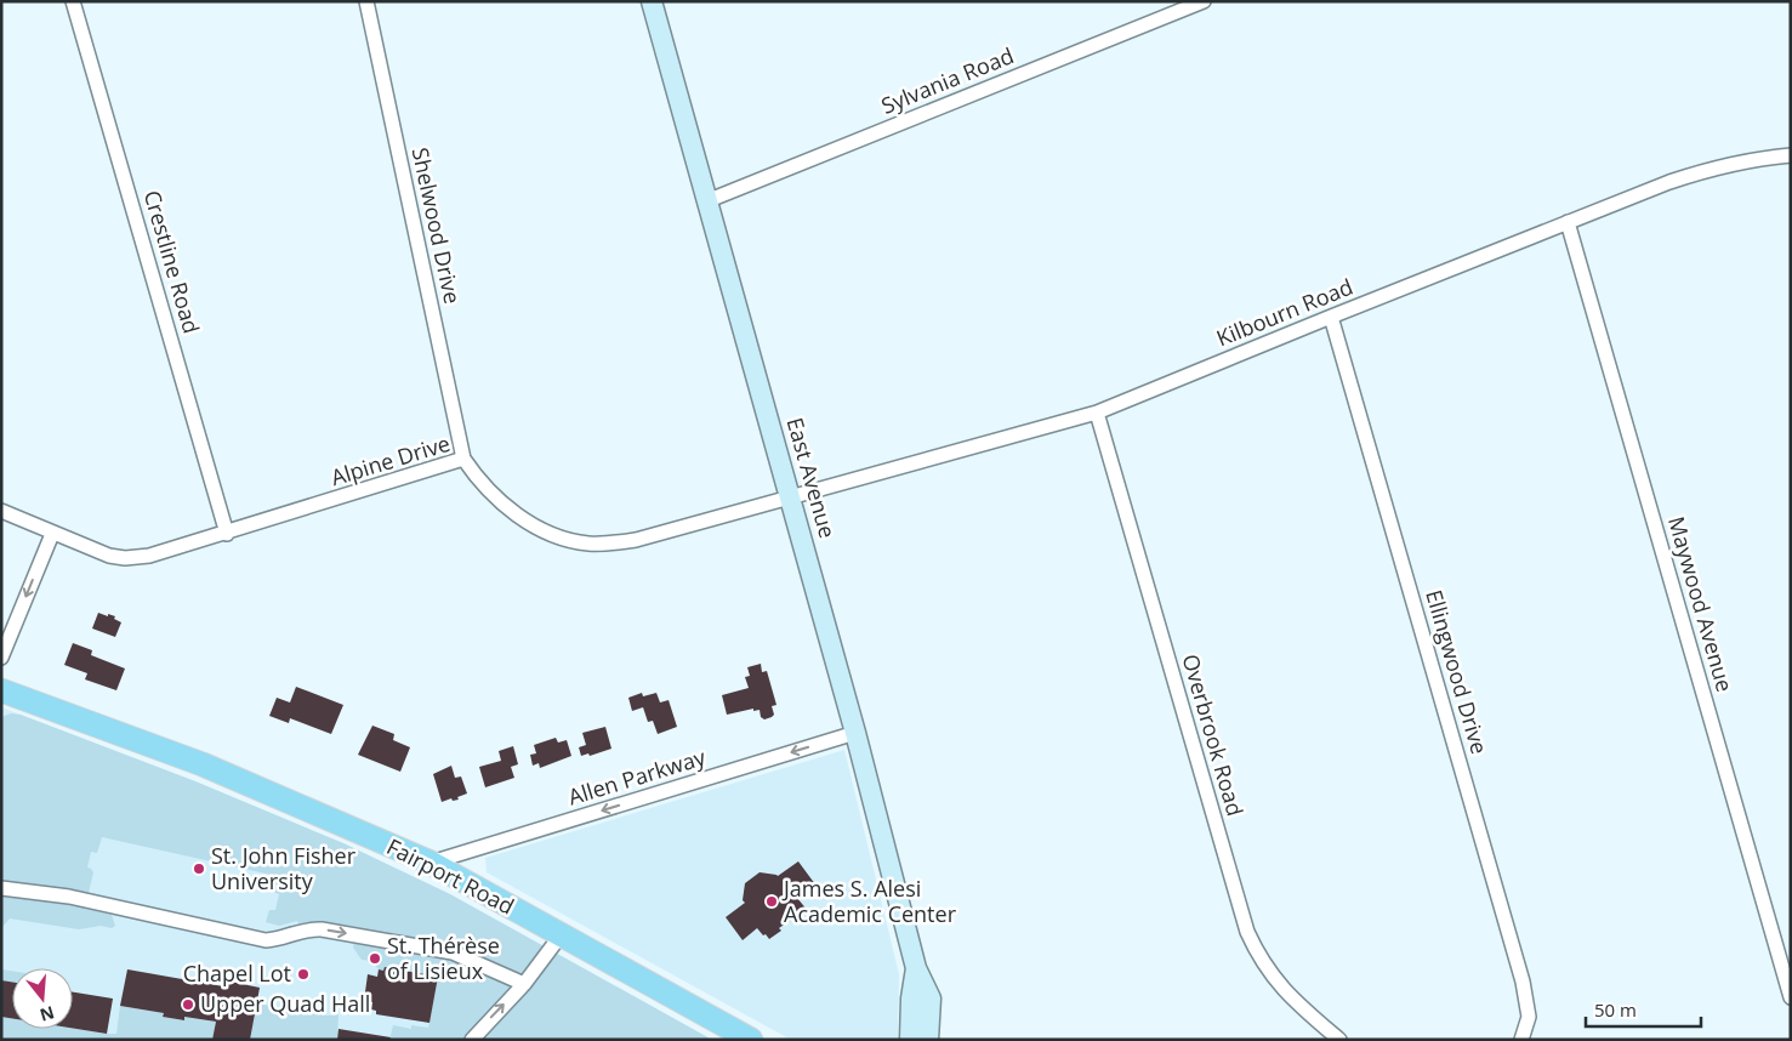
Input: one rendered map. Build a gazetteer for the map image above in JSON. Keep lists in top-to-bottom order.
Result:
{
  "streets": {
    "main road": ["East Avenue", "Fairport Road"],
    "street": [
      "Sylvania Road",
      "Shelwood Drive",
      "Crestline Road",
      "Kilbourn Road",
      "Alpine Drive",
      "Maywood Avenue",
      "Ellingwood Drive",
      "Overbrook Road",
      "Allen Parkway"
    ]
  },
  "crossings": [
    ["Sylvania Road", "East Avenue"],
    ["Shelwood Drive", "Alpine Drive"],
    ["Crestline Road", "Alpine Drive"],
    ["Kilbourn Road", "Alpine Drive"],
    ["Kilbourn Road", "East Avenue"],
    ["Kilbourn Road", "Maywood Avenue"],
    ["Kilbourn Road", "Ellingwood Drive"],
    ["Kilbourn Road", "Overbrook Road"],
    ["Alpine Drive", "East Avenue"],
    ["East Avenue", "Allen Parkway"],
    ["Allen Parkway", "Fairport Road"]
  ],
  "one_way": ["Allen Parkway"],
  "places": [
    "St. John Fisher University",
    "James S. Alesi Academic Center",
    "St. Thérèse of Lisieux",
    "Chapel Lot",
    "Upper Quad Hall"
  ],
  "scale_bar": "50 m",
  "north": "bottom"
}
